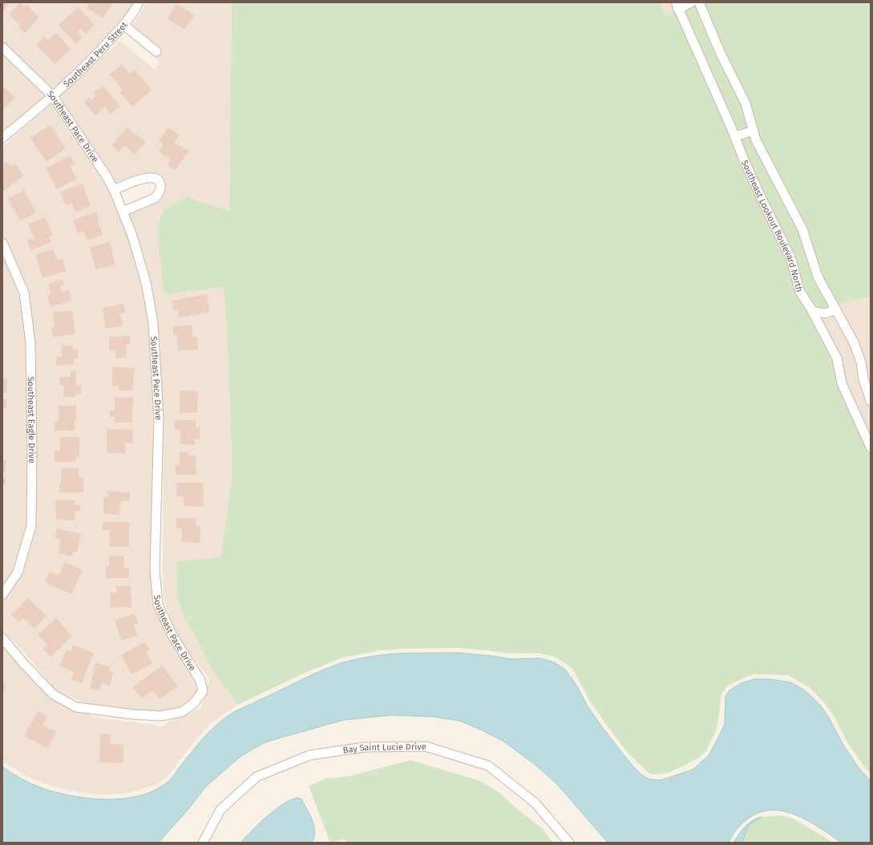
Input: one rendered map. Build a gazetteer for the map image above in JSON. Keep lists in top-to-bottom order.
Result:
{
  "streets": {
    "street": [
      "Southeast Peru Street",
      "Southeast Pace Drive",
      "Southeast Lookout Boulevard North",
      "Southeast Eagle Drive",
      "Bay Saint Lucie Drive"
    ]
  },
  "crossings": [
    ["Southeast Peru Street", "Southeast Pace Drive"]
  ]
}
